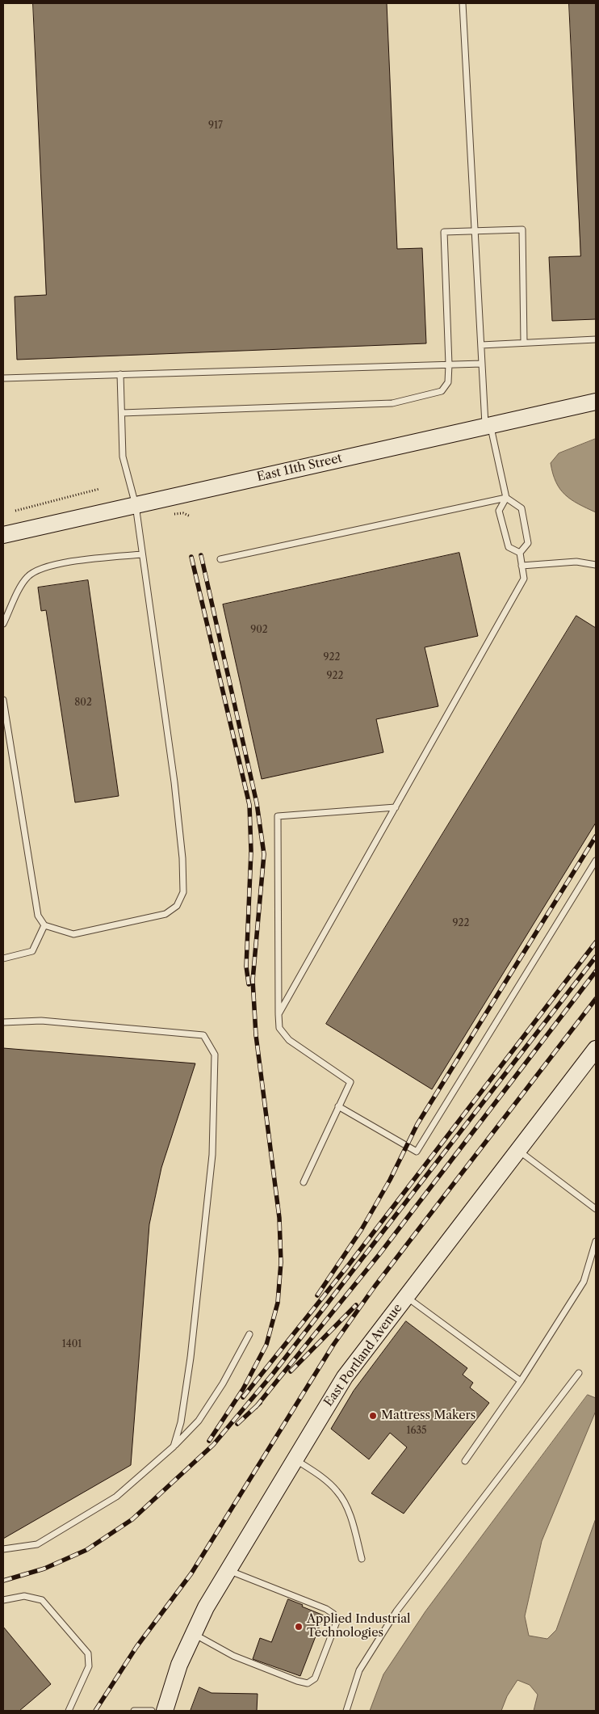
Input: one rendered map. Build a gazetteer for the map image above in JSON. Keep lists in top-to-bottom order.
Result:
{
  "streets": {
    "street": ["East 11th Street", "East Portland Avenue"]
  },
  "places": ["Mattress Makers", "Applied Industrial Technologies"],
  "house_numbers": [
    "917",
    "902",
    "922",
    "922",
    "802",
    "922",
    "1401",
    "1635"
  ]
}
